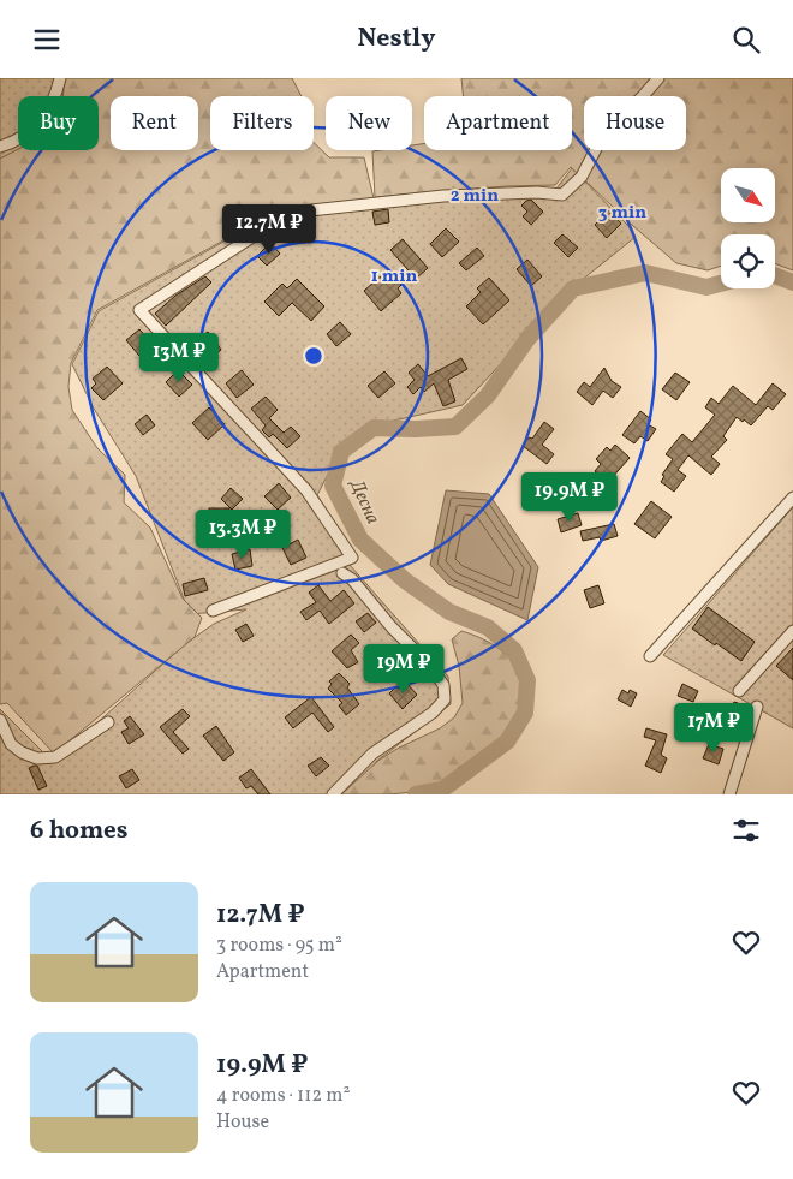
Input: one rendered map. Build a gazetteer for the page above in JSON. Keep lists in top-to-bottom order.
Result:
{
  "water": ["Десна"],
  "north": "bottom right",
  "page": {
    "header": "Nestly",
    "chip": [
      "Buy",
      "Rent",
      "Filters",
      "New",
      "Apartment",
      "House"
    ],
    "price": [
      "12.7M ₽",
      "13M ₽",
      "19.9M ₽",
      "13.3M ₽",
      "19M ₽",
      "17M ₽"
    ],
    "heading": "6 homes",
    "list": [
      {
        "name": "12.7M ₽",
        "note": "3 rooms · 95 m² · Apartment"
      },
      {
        "name": "19.9M ₽",
        "note": "4 rooms · 112 m² · House"
      }
    ]
  },
  "rings": ["2 min", "3 min", "1 min"]
}
